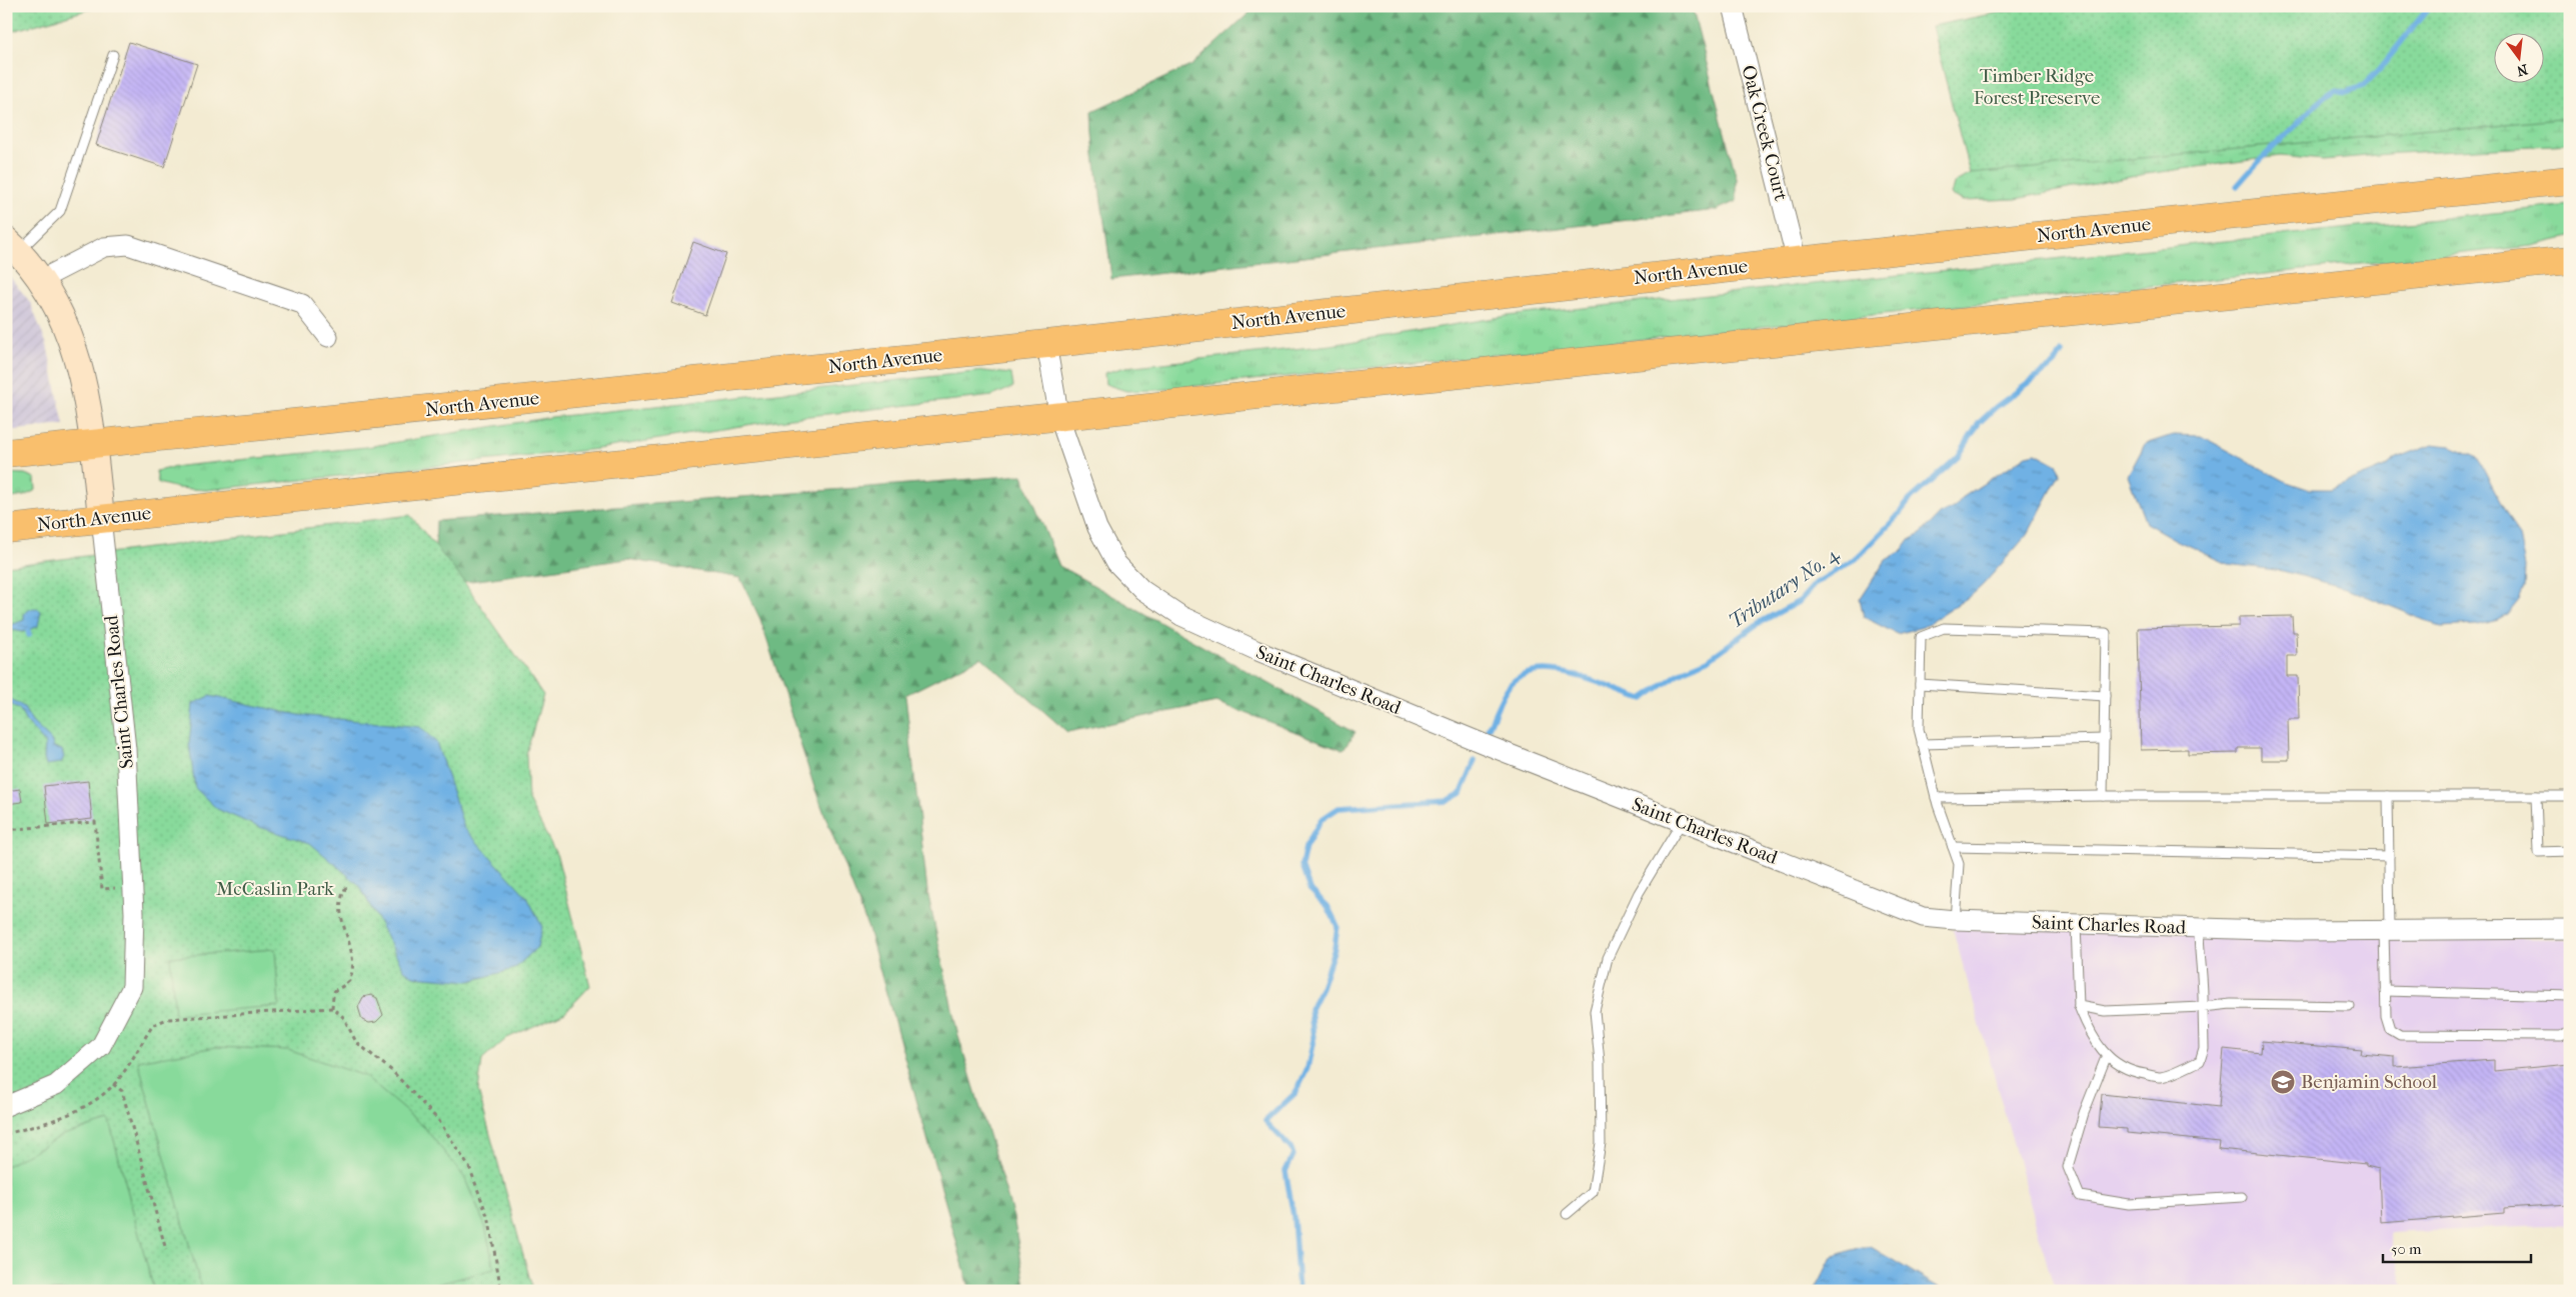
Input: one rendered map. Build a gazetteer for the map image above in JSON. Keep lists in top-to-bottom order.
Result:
{
  "streets": {
    "main road": ["North Avenue"],
    "street": ["Oak Creek Court", "Saint Charles Road"]
  },
  "crossings": [
    ["Oak Creek Court", "North Avenue"],
    ["North Avenue", "Saint Charles Road"]
  ],
  "water": ["Tributary No. 4"],
  "parks": ["Timber Ridge Forest Preserve", "McCaslin Park"],
  "places": {
    "school or university": ["Benjamin School"]
  },
  "scale_bar": "50 m",
  "north": "bottom"
}
